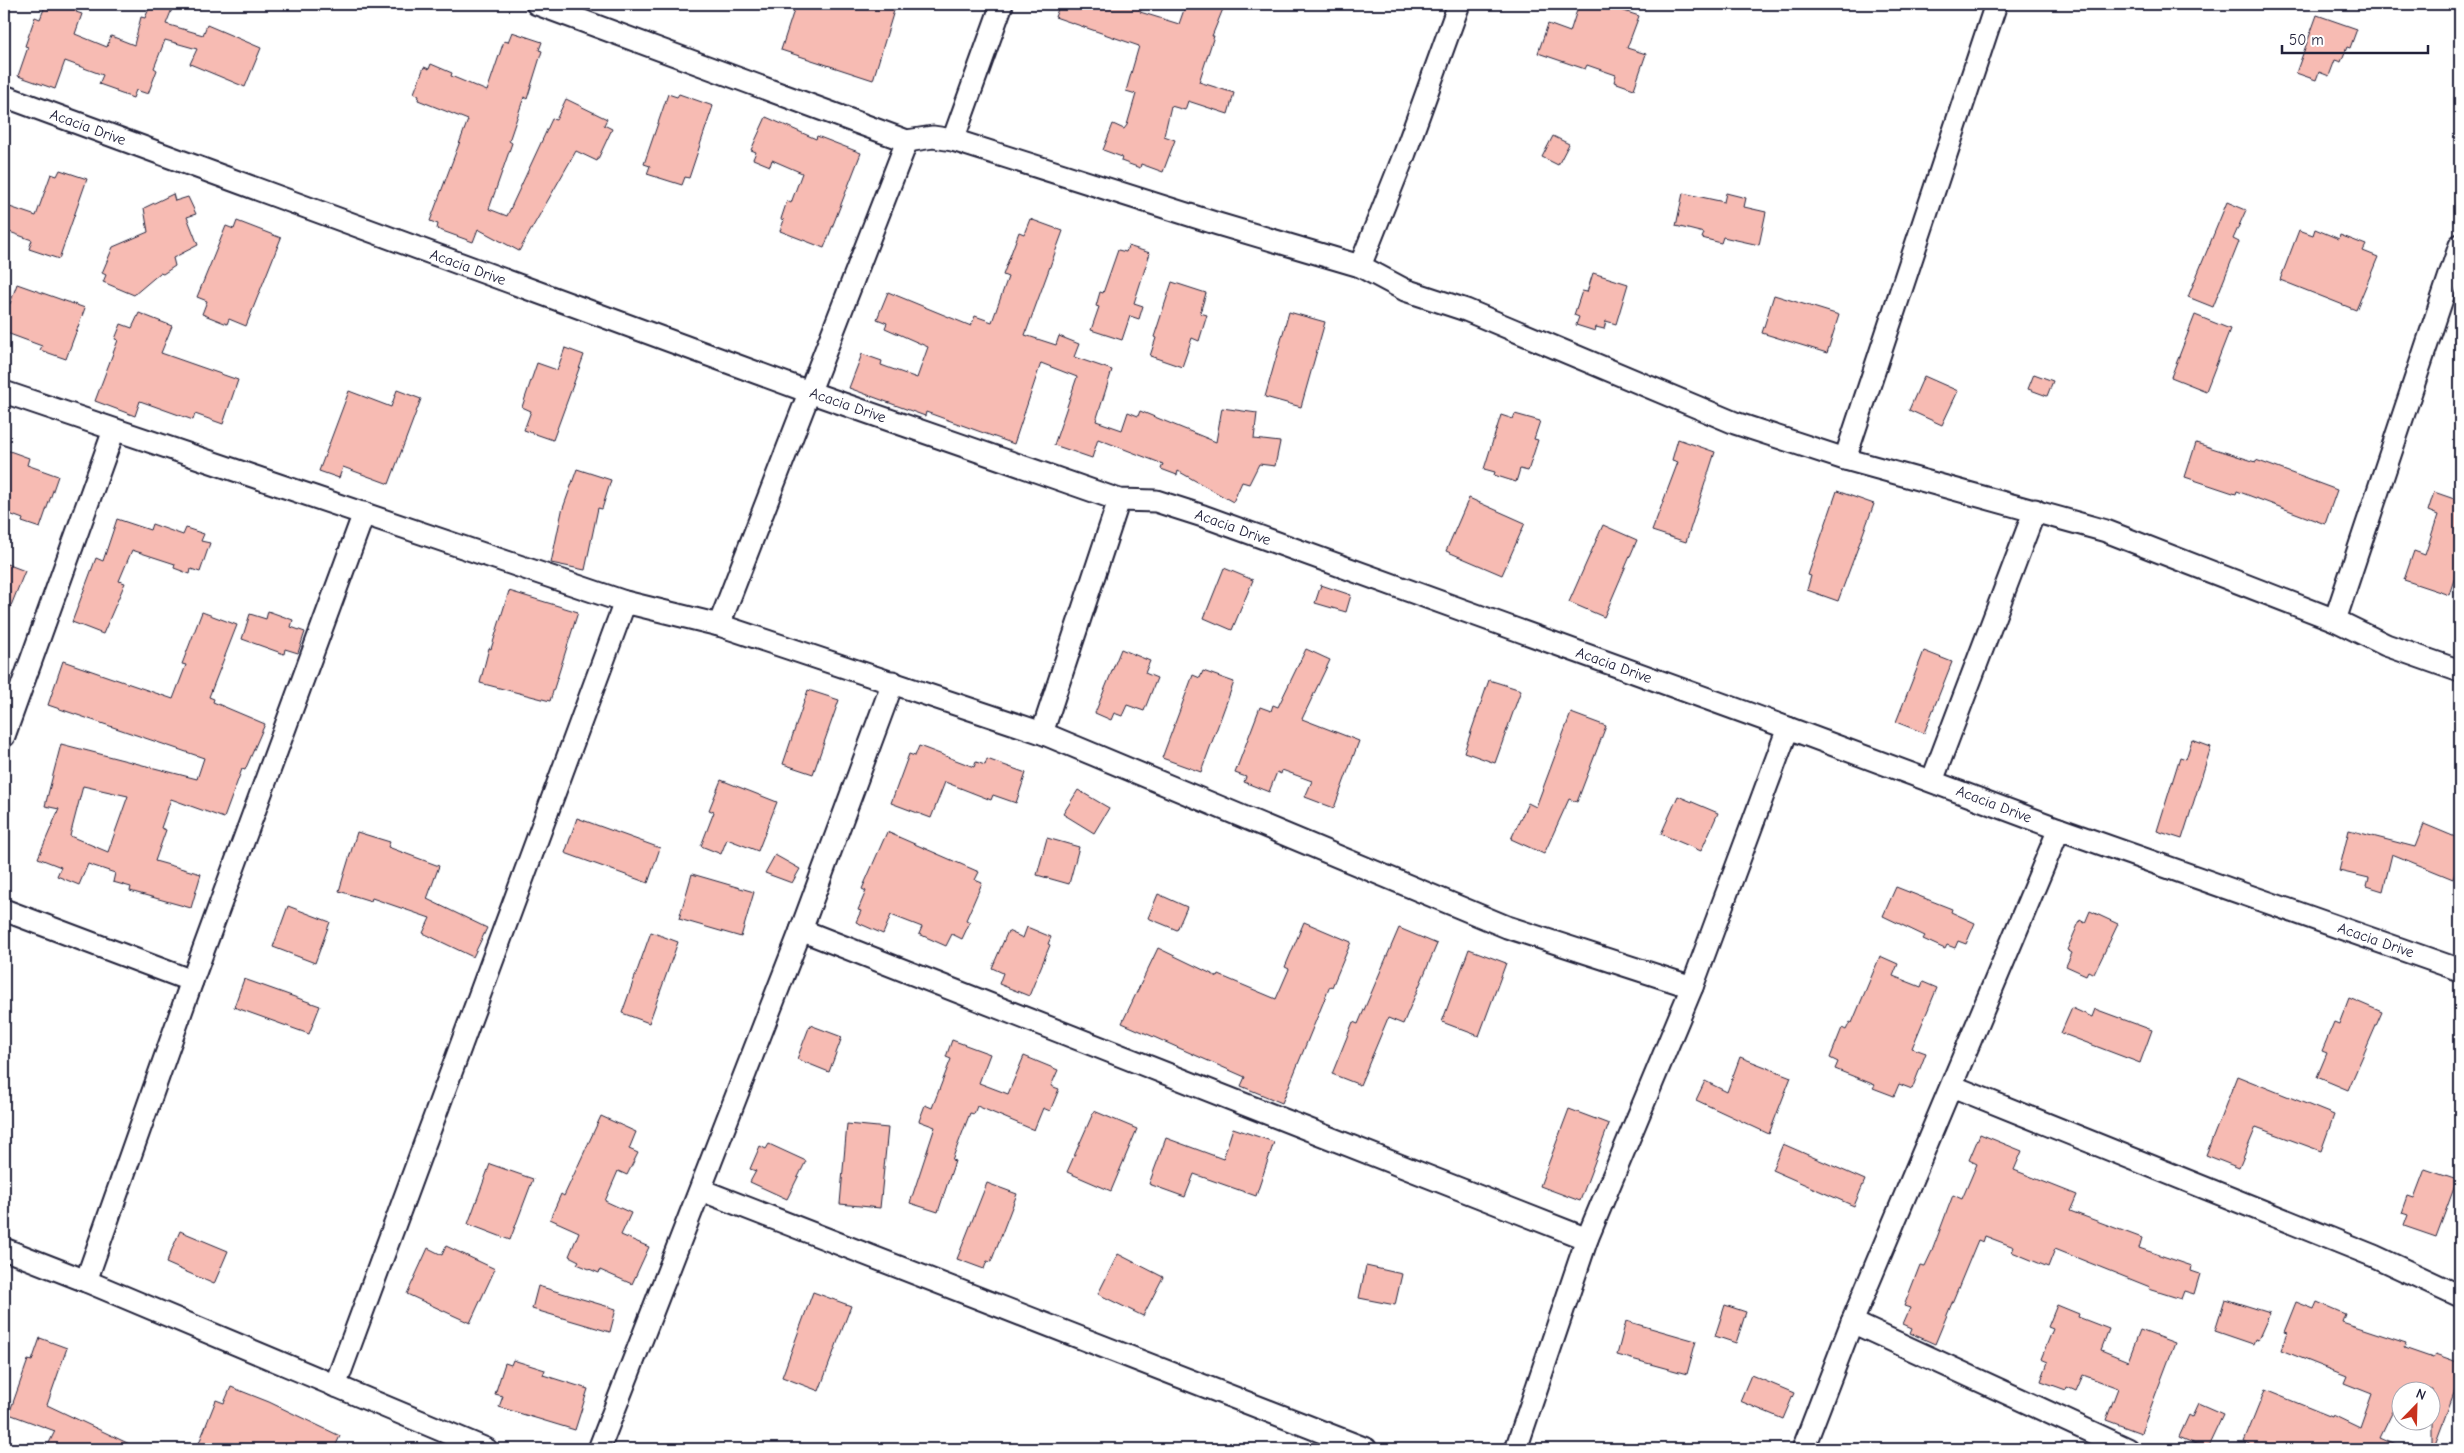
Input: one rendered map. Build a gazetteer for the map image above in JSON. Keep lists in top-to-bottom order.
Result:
{
  "streets": {
    "street": ["Acacia Drive"]
  },
  "scale_bar": "50 m",
  "north": "top right"
}
